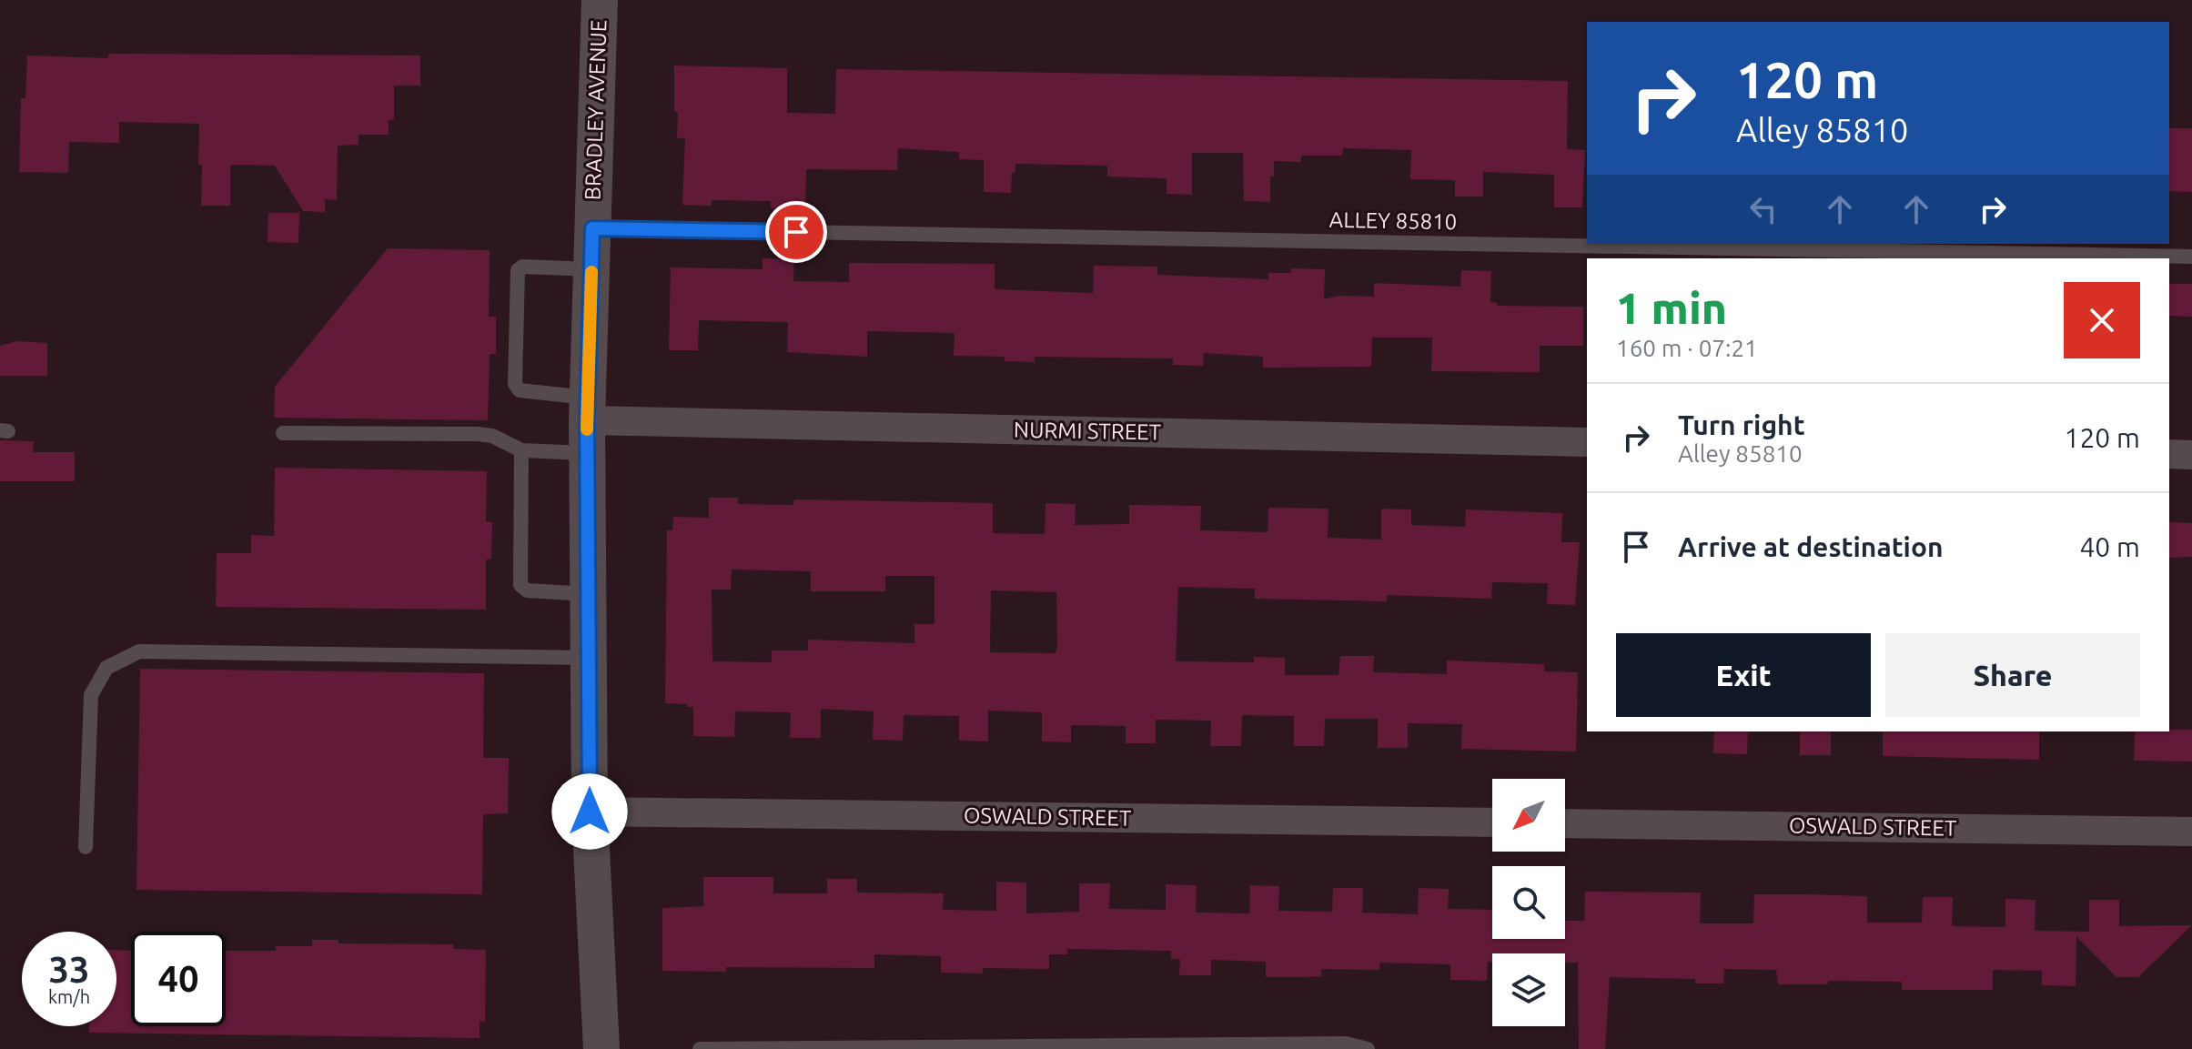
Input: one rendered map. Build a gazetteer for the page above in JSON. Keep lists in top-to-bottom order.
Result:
{
  "streets": {
    "street": ["BRADLEY AVENUE", "NURMI STREET", "OSWALD STREET"],
    "lane": ["ALLEY 85810"]
  },
  "crossings": [
    ["BRADLEY AVENUE", "ALLEY 85810"],
    ["BRADLEY AVENUE", "NURMI STREET"],
    ["BRADLEY AVENUE", "OSWALD STREET"]
  ],
  "north": "bottom left",
  "page": {
    "turn": ["120 m", "Alley 85810"],
    "heading": ["1 min", "160 m · 07:21"],
    "list": [
      {
        "name": "Turn right",
        "note": "Alley 85810",
        "value": "120 m"
      },
      {
        "name": "Arrive at destination",
        "value": "40 m"
      }
    ],
    "buttons": ["Exit", "Share"],
    "speed": "33 km/h",
    "limit": "40"
  }
}
